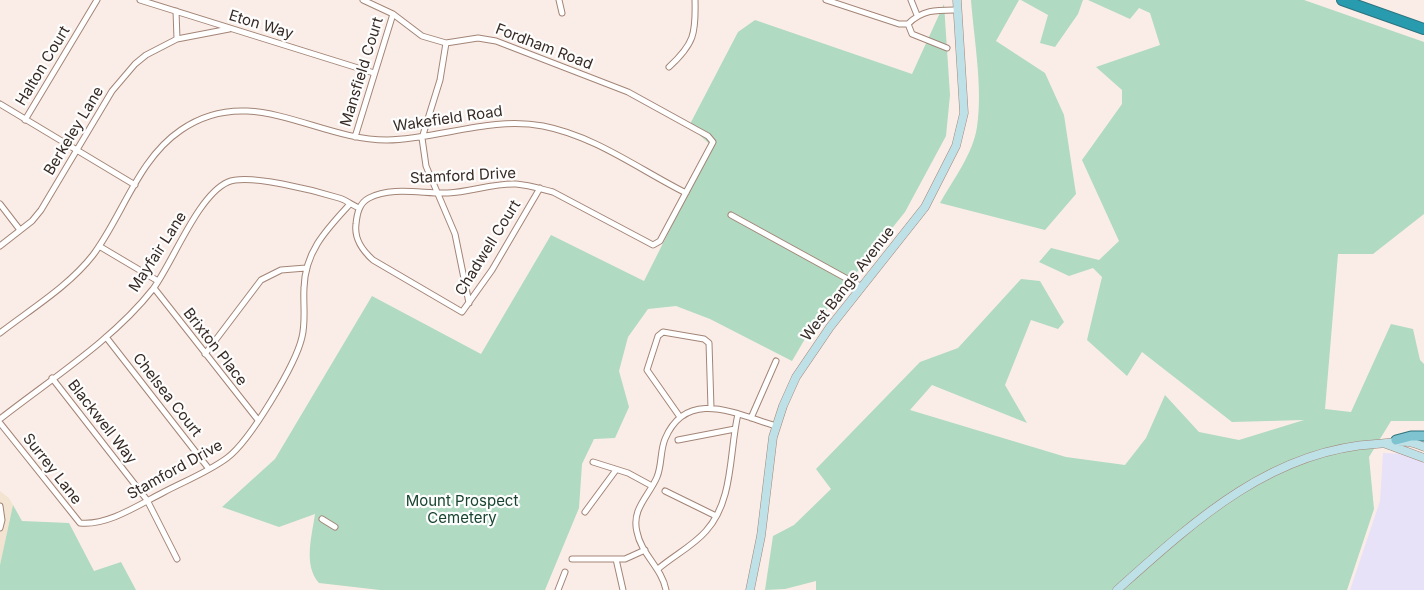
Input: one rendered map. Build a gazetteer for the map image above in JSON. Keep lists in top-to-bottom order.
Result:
{
  "streets": {
    "street": [
      "Eton Way",
      "Fordham Road",
      "Halton Court",
      "Mansfield Court",
      "Wakefield Road",
      "Berkeley Lane",
      "Stamford Drive",
      "Chadwell Court",
      "Mayfair Lane",
      "West Bangs Avenue",
      "Brixton Place",
      "Chelsea Court",
      "Blackwell Way",
      "Surrey Lane"
    ]
  },
  "crossings": [
    ["Eton Way", "Mansfield Court"],
    ["Eton Way", "Berkeley Lane"],
    ["Fordham Road", "Mansfield Court"],
    ["Fordham Road", "Wakefield Road"],
    ["Fordham Road", "Stamford Drive"],
    ["Mansfield Court", "Wakefield Road"],
    ["Wakefield Road", "Stamford Drive"],
    ["Stamford Drive", "Chadwell Court"],
    ["Stamford Drive", "Mayfair Lane"],
    ["Stamford Drive", "Brixton Place"],
    ["Stamford Drive", "Chelsea Court"],
    ["Stamford Drive", "Blackwell Way"],
    ["Stamford Drive", "Surrey Lane"],
    ["Chadwell Court", "Mayfair Lane"],
    ["Mayfair Lane", "Brixton Place"],
    ["Mayfair Lane", "Chelsea Court"],
    ["Mayfair Lane", "Blackwell Way"]
  ],
  "parks": ["Mount Prospect Cemetery"]
}
